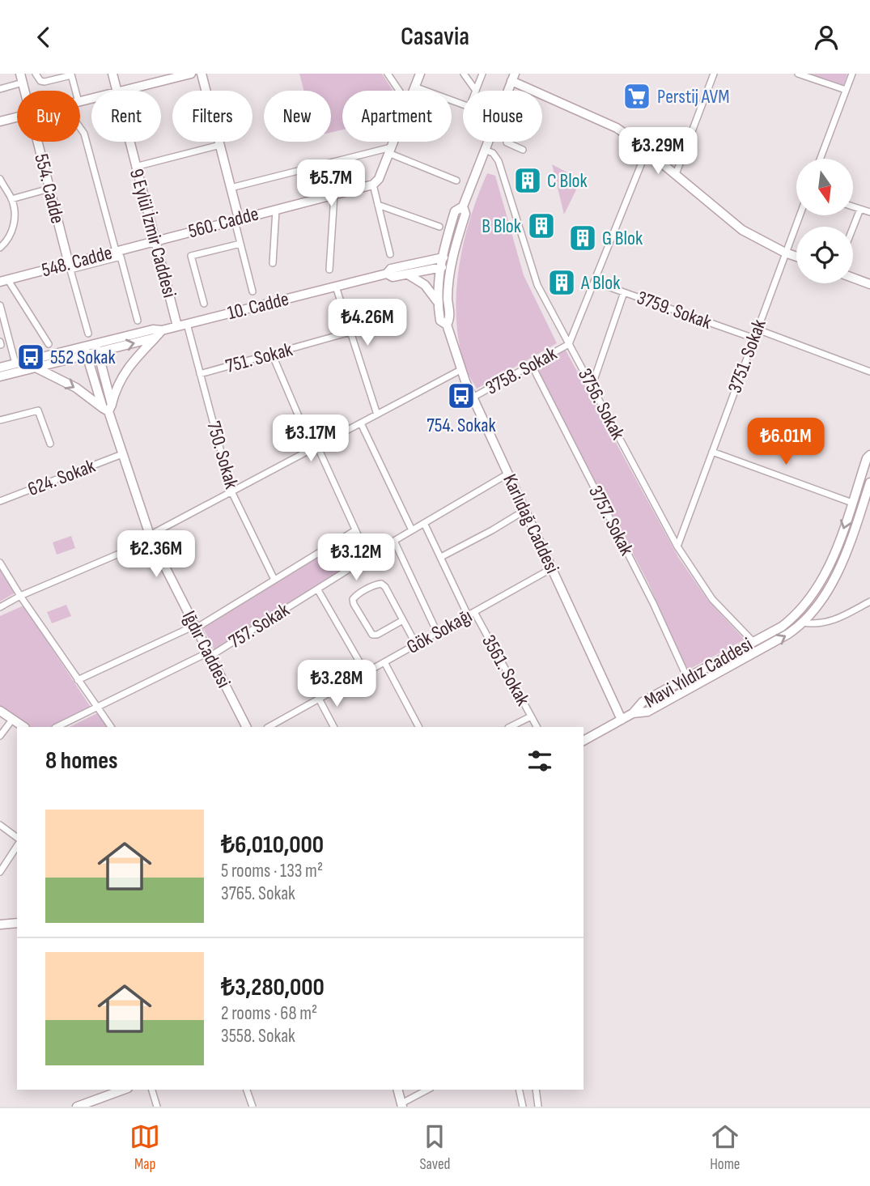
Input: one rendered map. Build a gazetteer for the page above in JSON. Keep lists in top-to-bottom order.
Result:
{
  "streets": {
    "main road": [
      "554. Cadde",
      "560. Cadde",
      "9 Eylül İzmir Caddesi",
      "548. Cadde",
      "10. Cadde",
      "Karlıdağ Caddesi",
      "Iğdır Caddesi",
      "Mavi Yıldız Caddesi"
    ],
    "street": [
      "3759. Sokak",
      "3751. Sokak",
      "751. Sokak",
      "3758. Sokak",
      "3756. Sokak",
      "750. Sokak",
      "624. Sokak",
      "3757. Sokak",
      "757. Sokak",
      "Gök Sokağı",
      "3561. Sokak"
    ]
  },
  "crossings": [
    ["554. Cadde", "548. Cadde"],
    ["560. Cadde", "9 Eylül İzmir Caddesi"],
    ["560. Cadde", "548. Cadde"],
    ["9 Eylül İzmir Caddesi", "548. Cadde"],
    ["9 Eylül İzmir Caddesi", "10. Cadde"],
    ["10. Cadde", "750. Sokak"],
    ["10. Cadde", "Karlıdağ Caddesi"],
    ["10. Cadde", "Iğdır Caddesi"],
    ["3759. Sokak", "3751. Sokak"],
    ["3751. Sokak", "3756. Sokak"],
    ["751. Sokak", "750. Sokak"],
    ["3758. Sokak", "3756. Sokak"],
    ["3758. Sokak", "3757. Sokak"],
    ["3758. Sokak", "Karlıdağ Caddesi"],
    ["3756. Sokak", "Karlıdağ Caddesi"],
    ["3756. Sokak", "Mavi Yıldız Caddesi"],
    ["624. Sokak", "Iğdır Caddesi"],
    ["3757. Sokak", "Mavi Yıldız Caddesi"],
    ["Karlıdağ Caddesi", "757. Sokak"],
    ["Karlıdağ Caddesi", "Gök Sokağı"],
    ["757. Sokak", "Iğdır Caddesi"],
    ["757. Sokak", "3561. Sokak"],
    ["Gök Sokağı", "3561. Sokak"]
  ],
  "places": {
    "supermarket": ["Perstij AVM"],
    "building": [
      "C Blok",
      "B Blok",
      "G Blok",
      "A Blok"
    ],
    "bus stop": ["552 Sokak", "754. Sokak"]
  },
  "north": "bottom",
  "page": {
    "header": "Casavia",
    "chip": [
      "Buy",
      "Rent",
      "Filters",
      "New",
      "Apartment",
      "House"
    ],
    "price": [
      "₺3.29M",
      "₺5.7M",
      "₺4.26M",
      "₺3.17M",
      "₺6.01M",
      "₺2.36M",
      "₺3.12M",
      "₺3.28M"
    ],
    "heading": "8 homes",
    "list": [
      {
        "name": "₺6,010,000",
        "note": "5 rooms · 133 m² · 3765. Sokak"
      },
      {
        "name": "₺3,280,000",
        "note": "2 rooms · 68 m² · 3558. Sokak"
      }
    ],
    "tabs": ["Map", "Saved", "Home"]
  }
}
